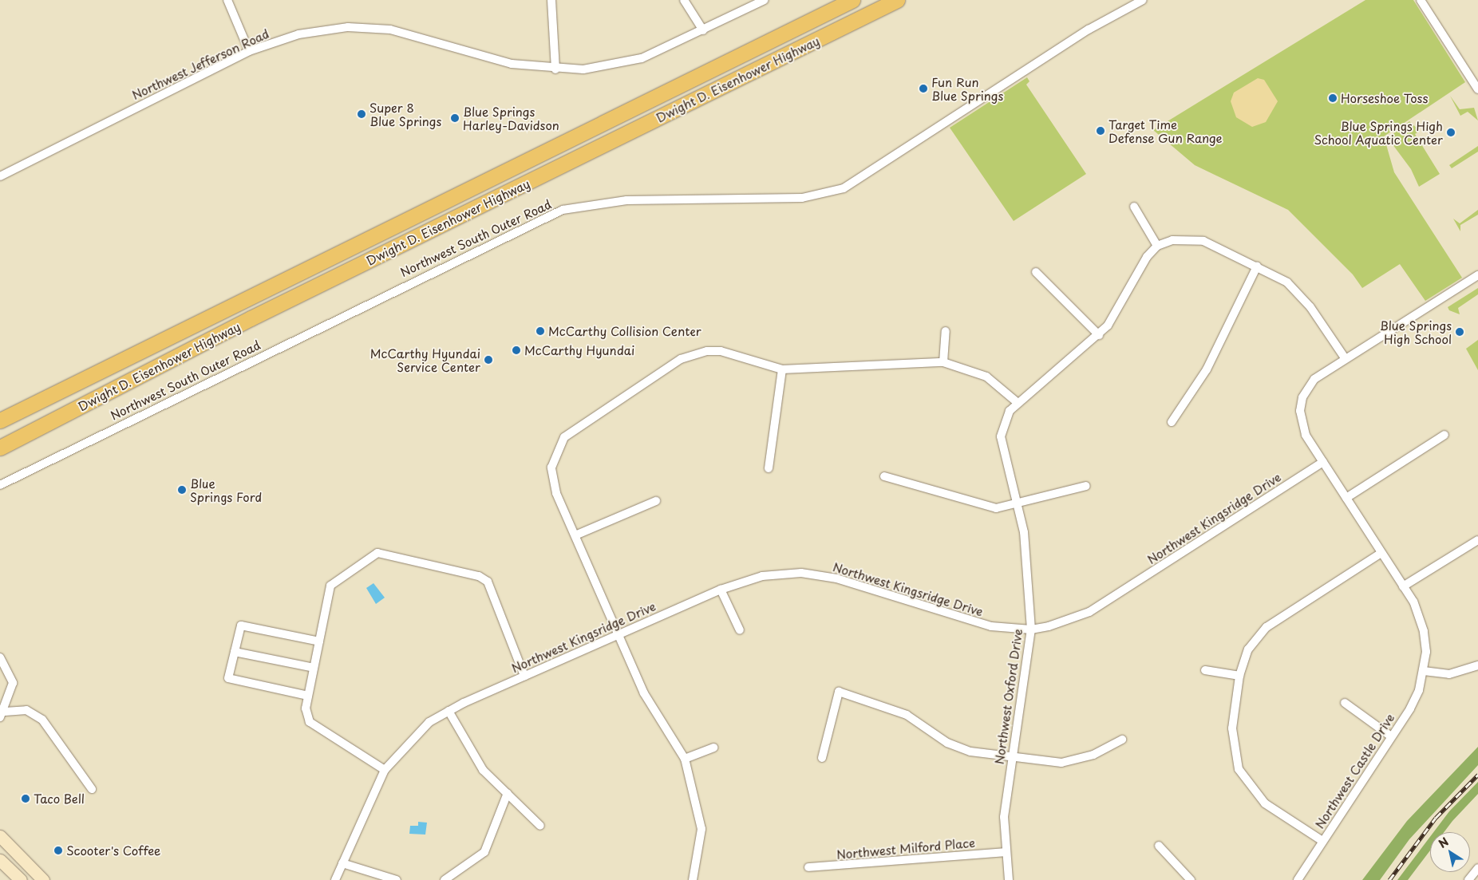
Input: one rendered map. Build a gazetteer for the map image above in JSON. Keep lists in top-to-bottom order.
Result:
{
  "streets": {
    "highway": ["Dwight D. Eisenhower Highway"],
    "street": [
      "Northwest Jefferson Road",
      "Northwest South Outer Road",
      "Northwest Kingsridge Drive",
      "Northwest Oxford Drive",
      "Northwest Castle Drive",
      "Northwest Milford Place"
    ]
  },
  "crossings": [
    ["Northwest Kingsridge Drive", "Northwest Oxford Drive"],
    ["Northwest Oxford Drive", "Northwest Milford Place"]
  ],
  "places": [
    "Fun Run Blue Springs",
    "Horseshoe Toss",
    "Super 8 Blue Springs",
    "Blue Springs Harley-Davidson",
    "Target Time Defense Gun Range",
    "Blue Springs High School Aquatic Center",
    "McCarthy Collision Center",
    "Blue Springs High School",
    "McCarthy Hyundai",
    "McCarthy Hyundai Service Center",
    "Blue Springs Ford",
    "Taco Bell",
    "Scooter's Coffee"
  ],
  "north": "top left"
}
